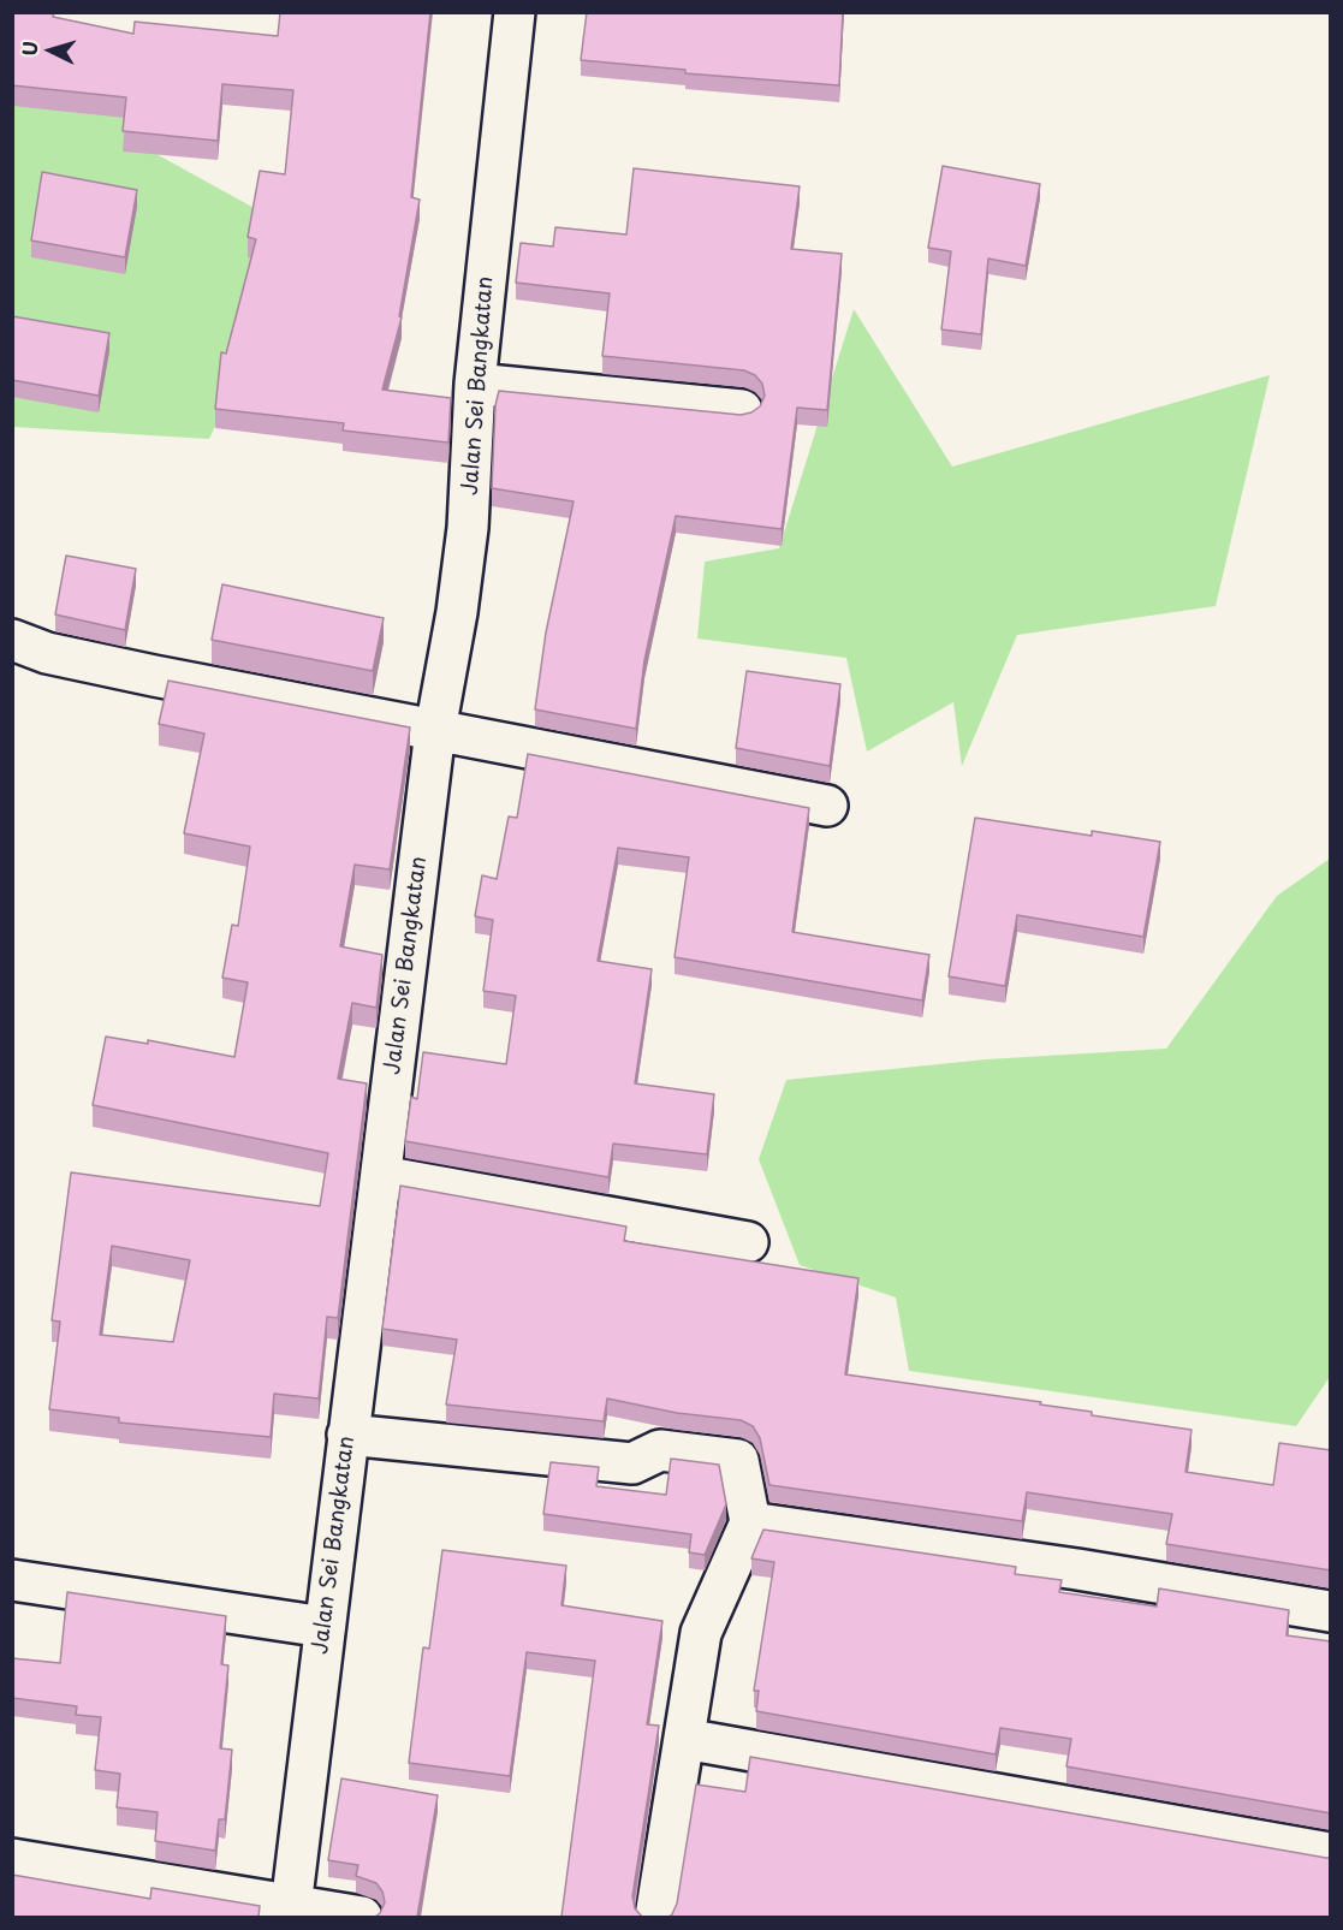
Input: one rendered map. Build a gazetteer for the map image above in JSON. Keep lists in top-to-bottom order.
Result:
{
  "streets": {
    "street": ["Jalan Sei Bangkatan"]
  },
  "north": "left"
}
